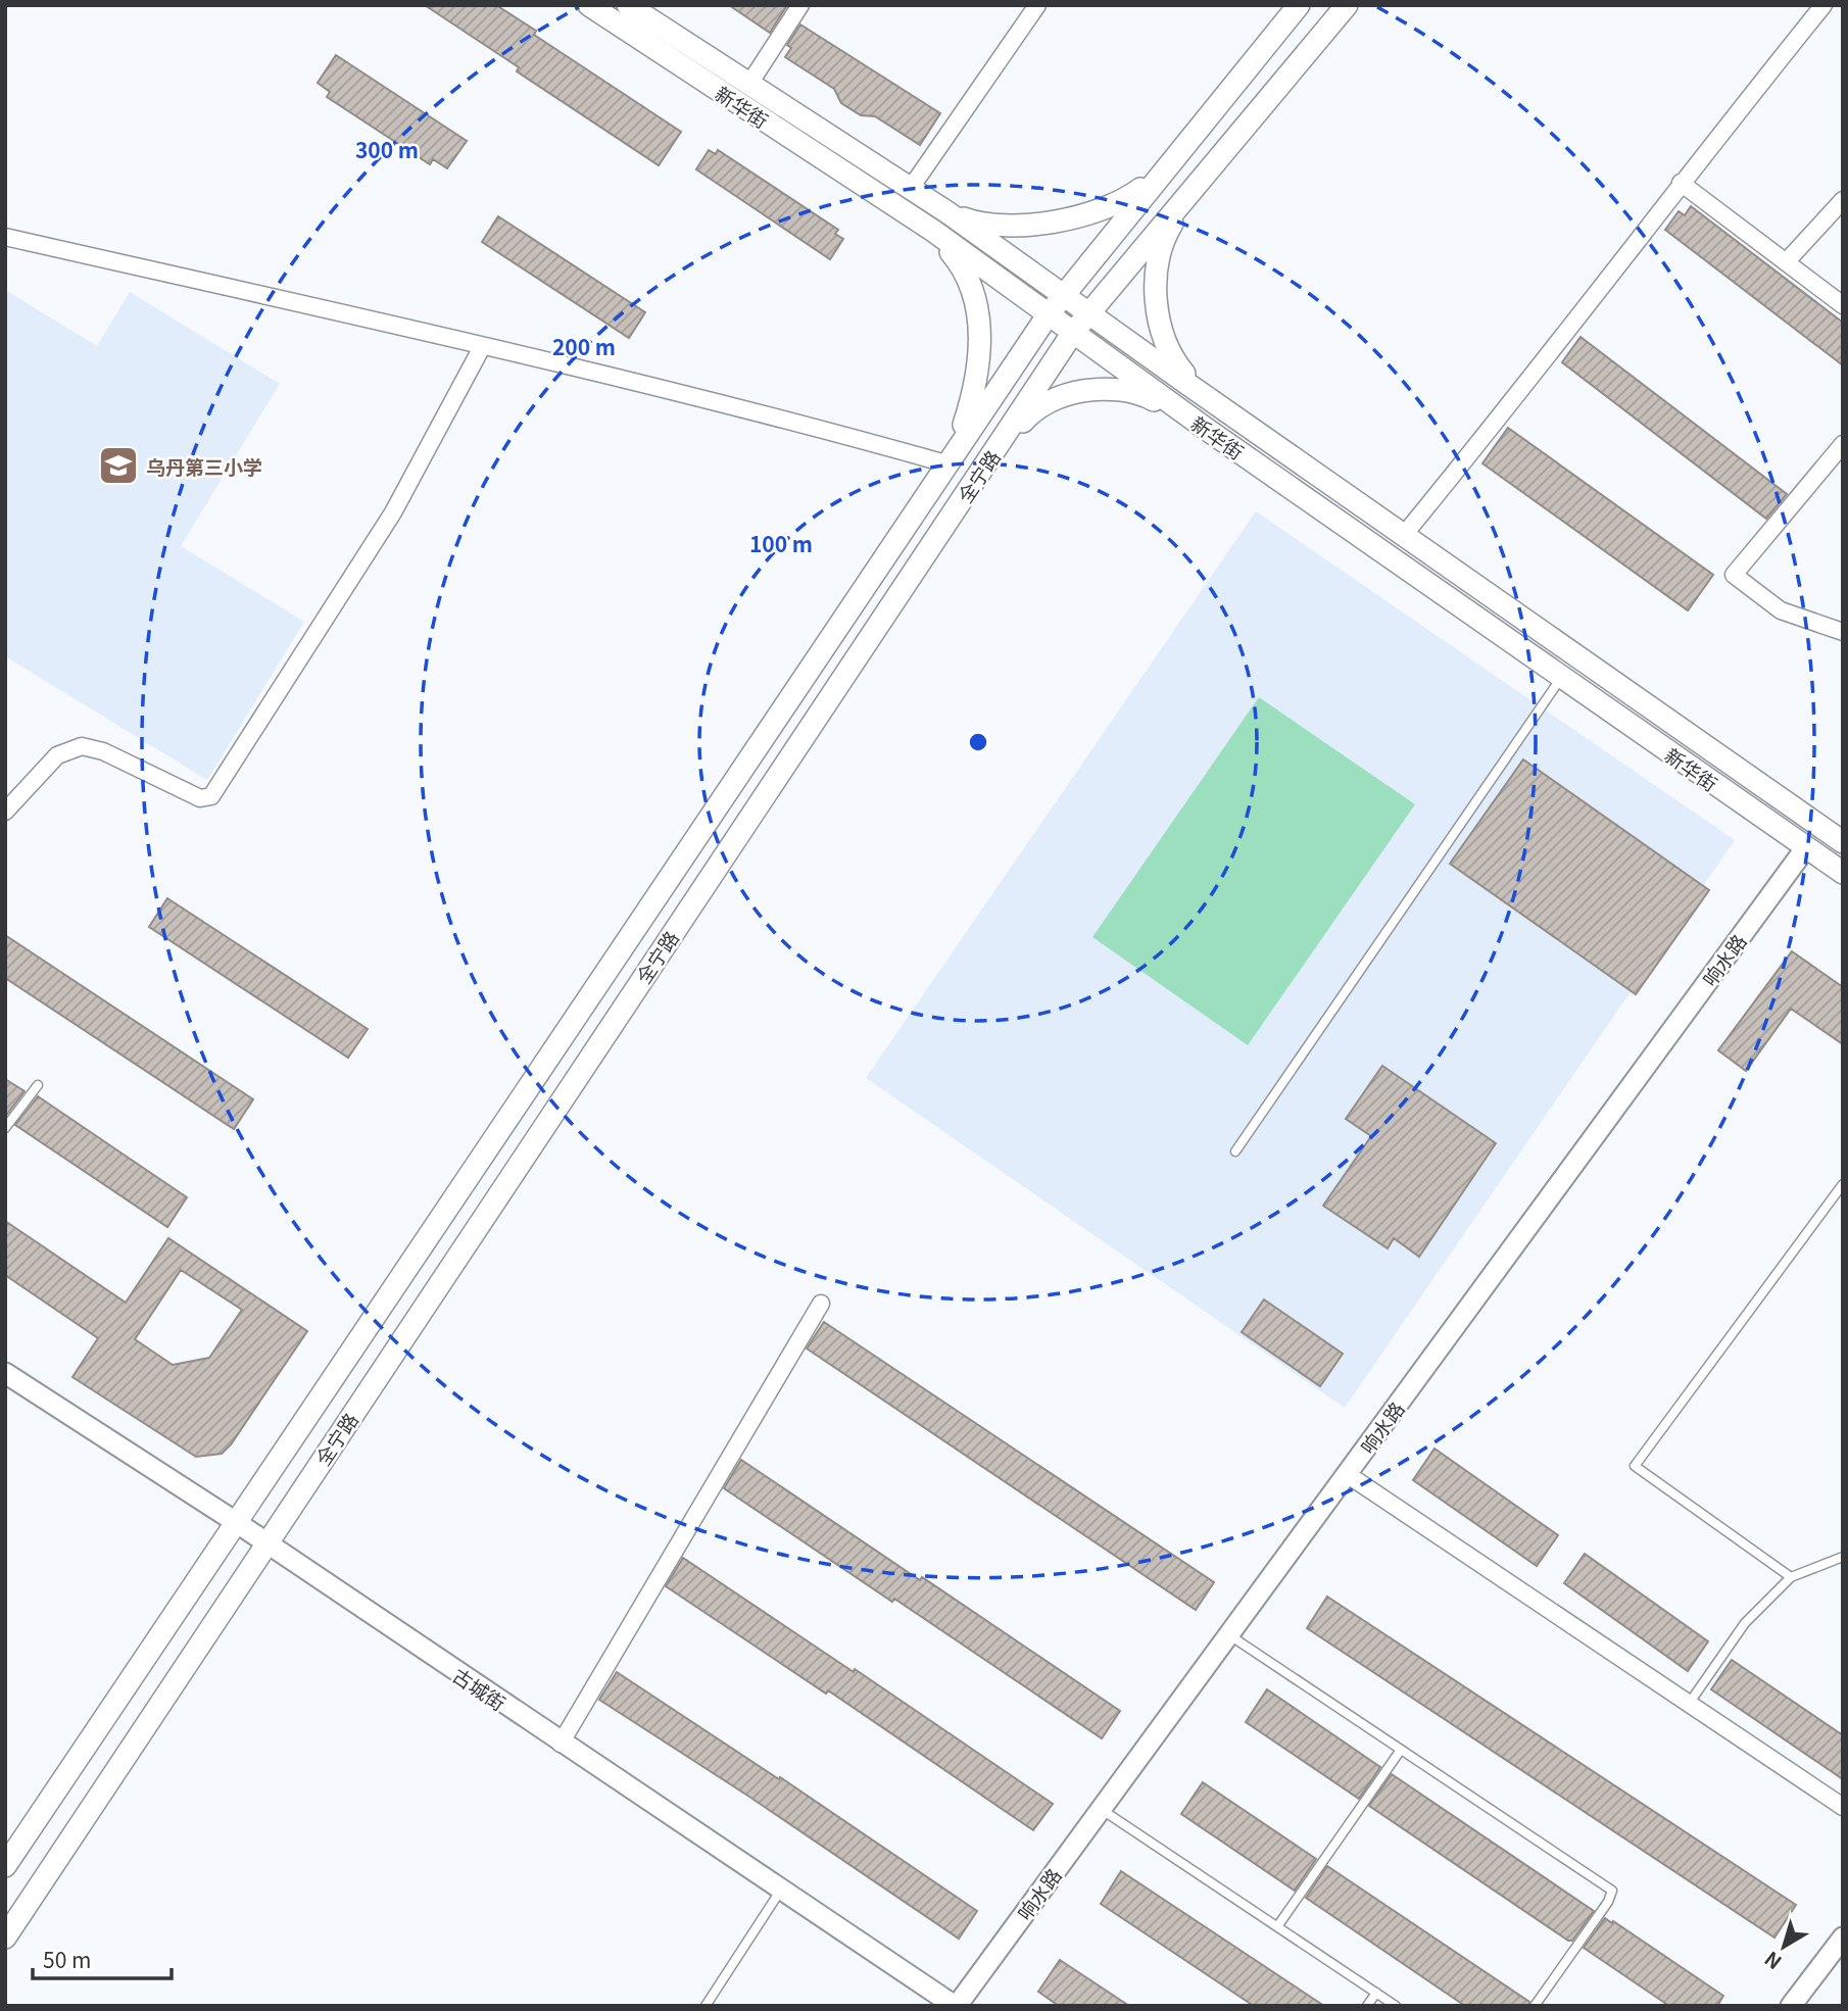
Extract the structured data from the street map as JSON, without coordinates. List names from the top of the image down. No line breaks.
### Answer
{"streets":{"main road":["新华街","全宁路"],"street":["响水路","古城街"]},"crossings":[["新华街","全宁路"],["新华街","响水路"],["全宁路","古城街"],["响水路","古城街"]],"places":{"school or university":["乌丹第三小学"]},"scale_bar":"50 m","north":"bottom left","rings":["300 m","200 m","100 m"]}
